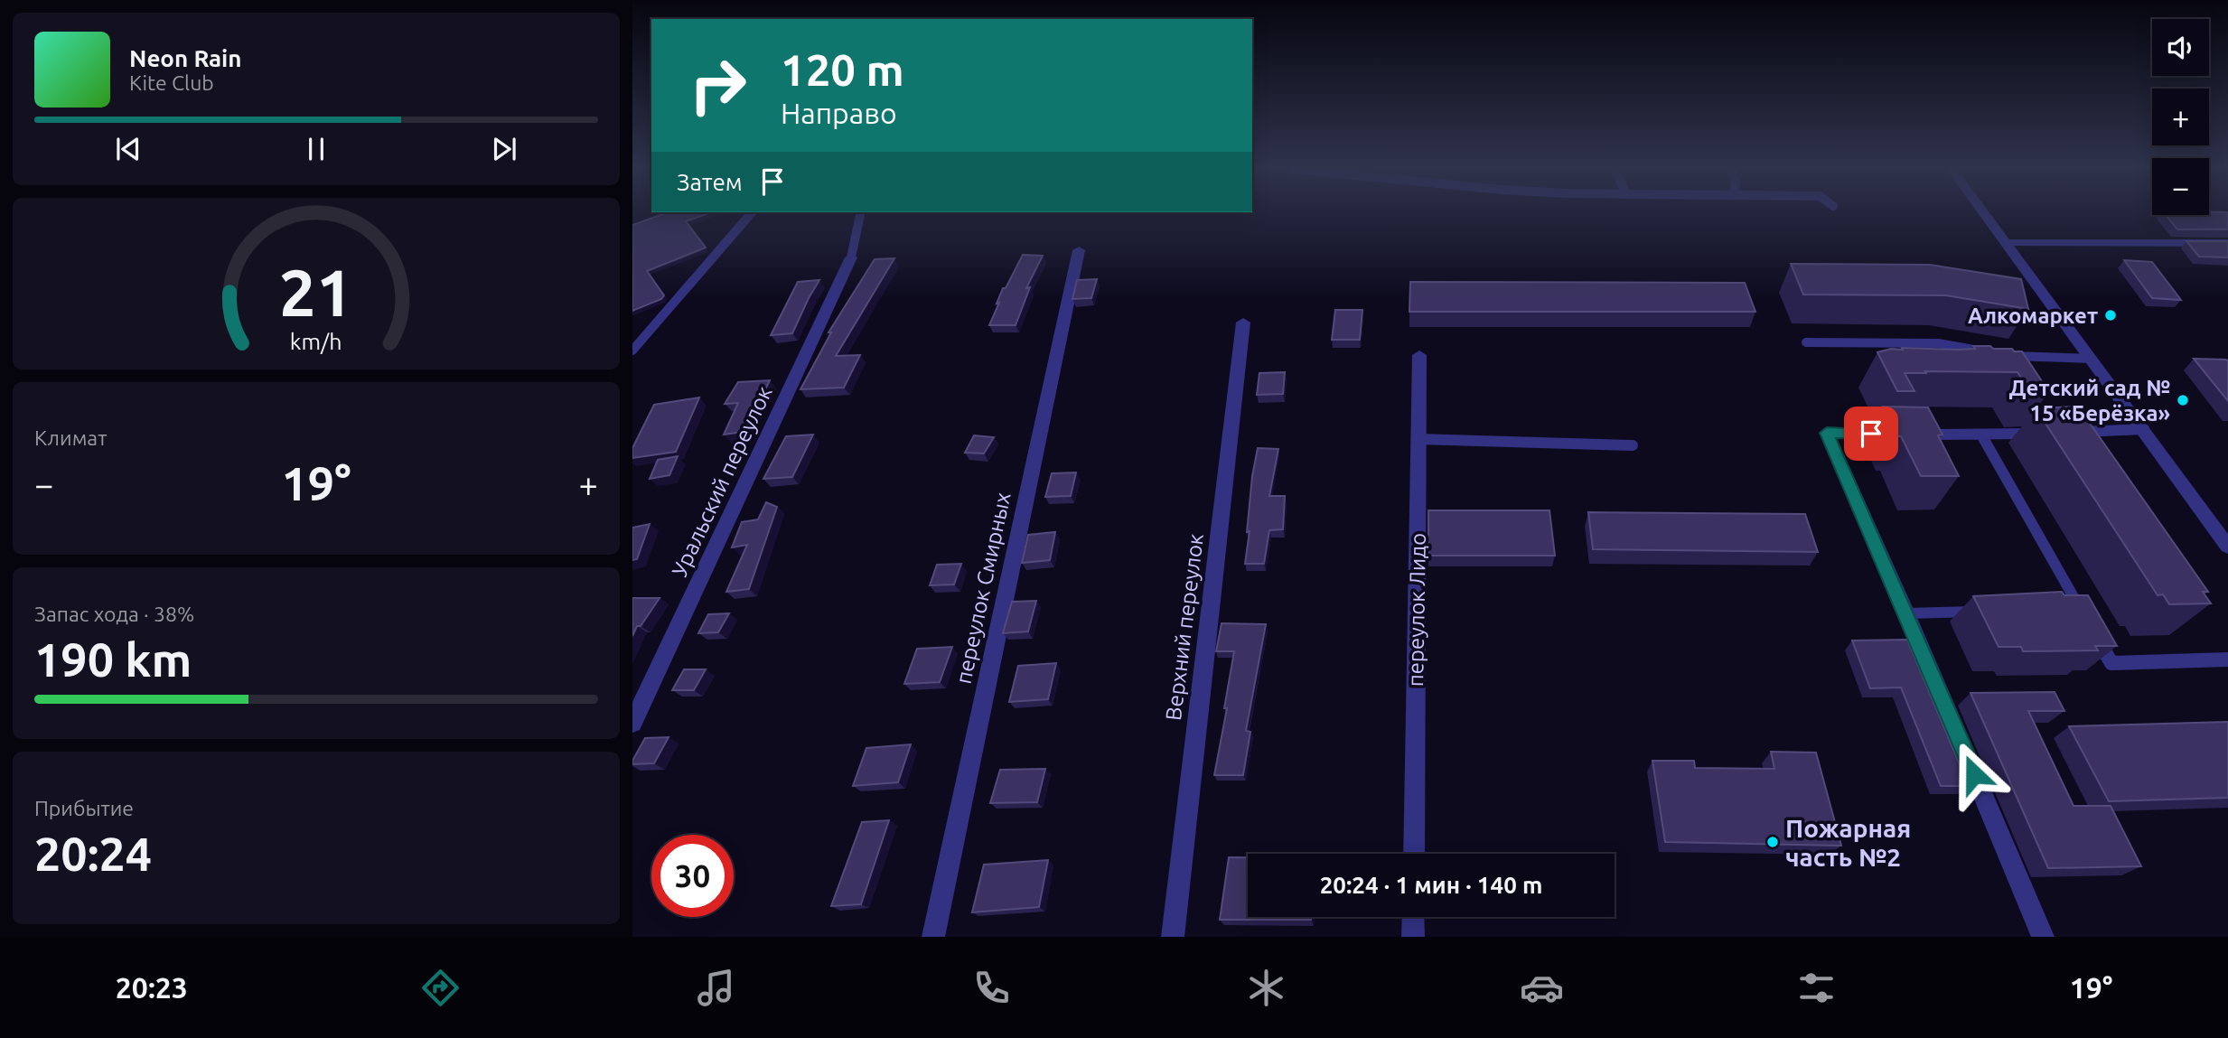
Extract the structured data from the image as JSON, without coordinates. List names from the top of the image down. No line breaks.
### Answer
{"streets":{"street":["Уральский переулок","переулок Смирных","переулок Лидо","Верхний переулок"]},"places":["Алкомаркет","Детский сад № 15 «Берёзка»","Пожарная часть №2"],"page":{"map_buttons":["+","−"],"turn":["120 m","Направо"],"song":["Neon Rain","Kite Club"],"then":"Затем","tile":["Климат",["Запас хода · 38%","190 km"],["Прибытие","20:24"]],"heat":["−","19°","+"],"limit":"30","trip":"20:24 · 1 мин · 140 m","tabs":["20:23","19°"],"gauge":["21","km/h"]}}
